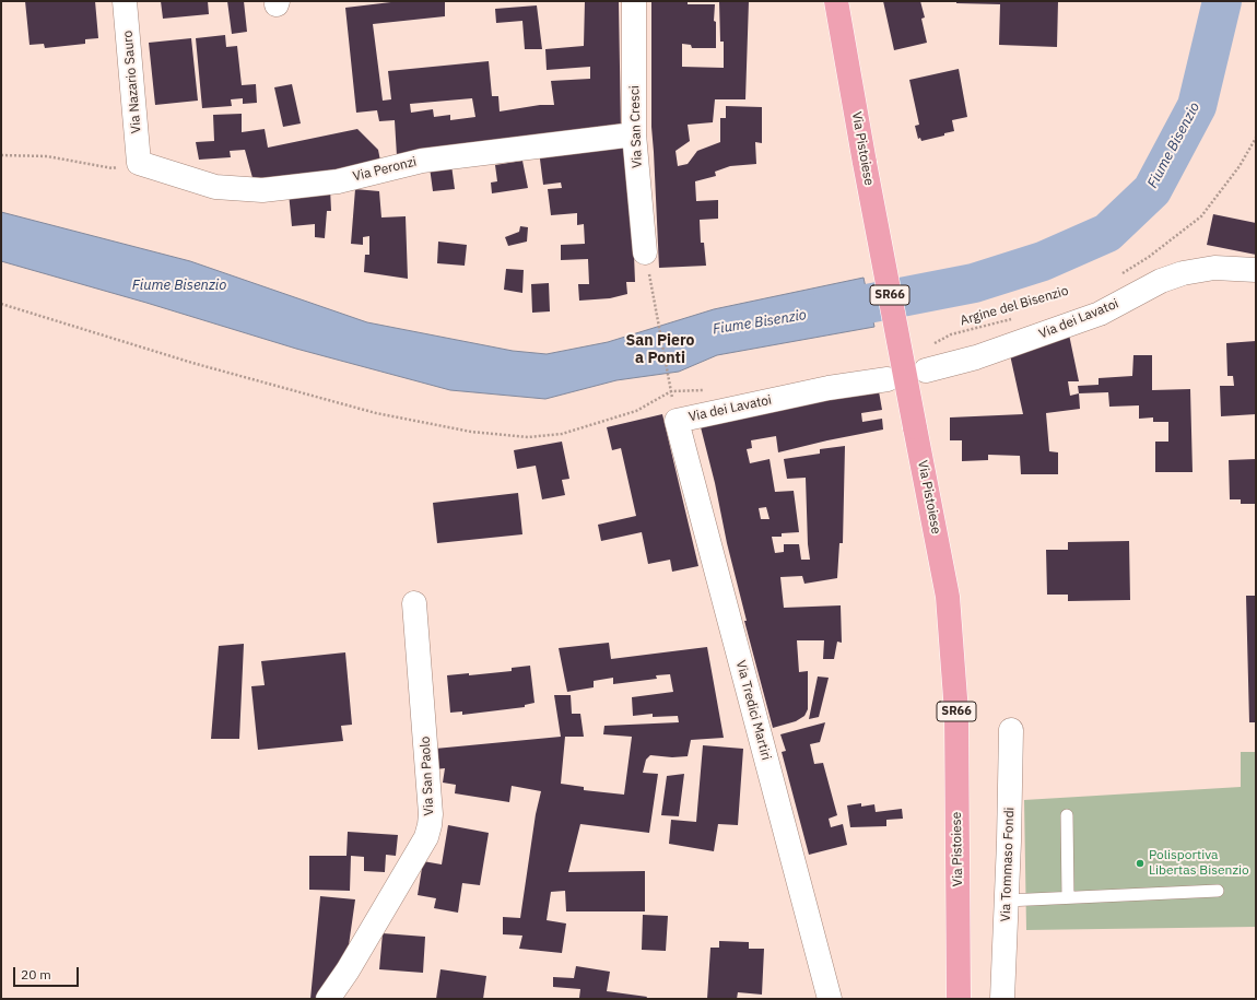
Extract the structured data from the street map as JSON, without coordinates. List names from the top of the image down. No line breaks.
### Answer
{"streets":{"main road":["Via Pistoiese","SR66"],"street":["Via Nazario Sauro","Via San Cresci","Via Peronzi","Via dei Lavatoi","Via Tredici Martiri","Via San Paolo","Via Tommaso Fondi"],"path":["Argine del Bisenzio"]},"crossings":[["Via Nazario Sauro","Via Peronzi"],["Via San Cresci","Via Peronzi"],["Via Pistoiese","Argine del Bisenzio"],["Via Pistoiese","Via dei Lavatoi"],["Argine del Bisenzio","Via dei Lavatoi"],["Via dei Lavatoi","Via Tredici Martiri"]],"districts":["San Piero a Ponti"],"water":["Fiume Bisenzio"],"places":["Polisportiva Libertas Bisenzio"],"scale_bar":"20 m"}
